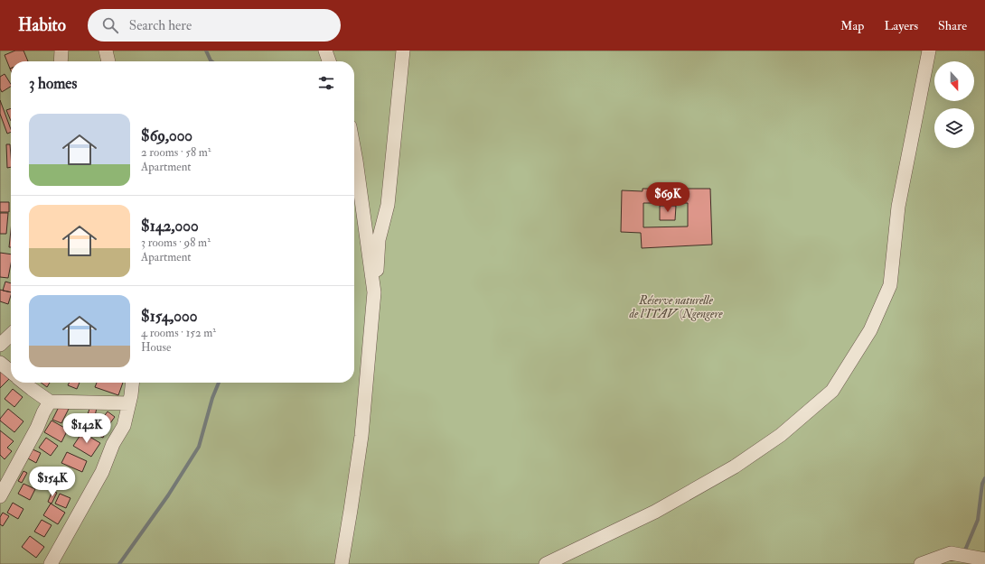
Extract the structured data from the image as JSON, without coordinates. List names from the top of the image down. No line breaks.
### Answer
{"parks":["Réserve naturelle de l'ITAV (Ngengere"],"north":"bottom","page":{"header":"Habito","search":"Search here","nav":["Map","Layers","Share"],"heading":"3 homes","list":[{"name":"$69,000","note":"2 rooms · 58 m² · Apartment"},{"name":"$142,000","note":"3 rooms · 98 m² · Apartment"},{"name":"$154,000","note":"4 rooms · 152 m² · House"}],"price":["$69K","$142K","$154K"]}}
